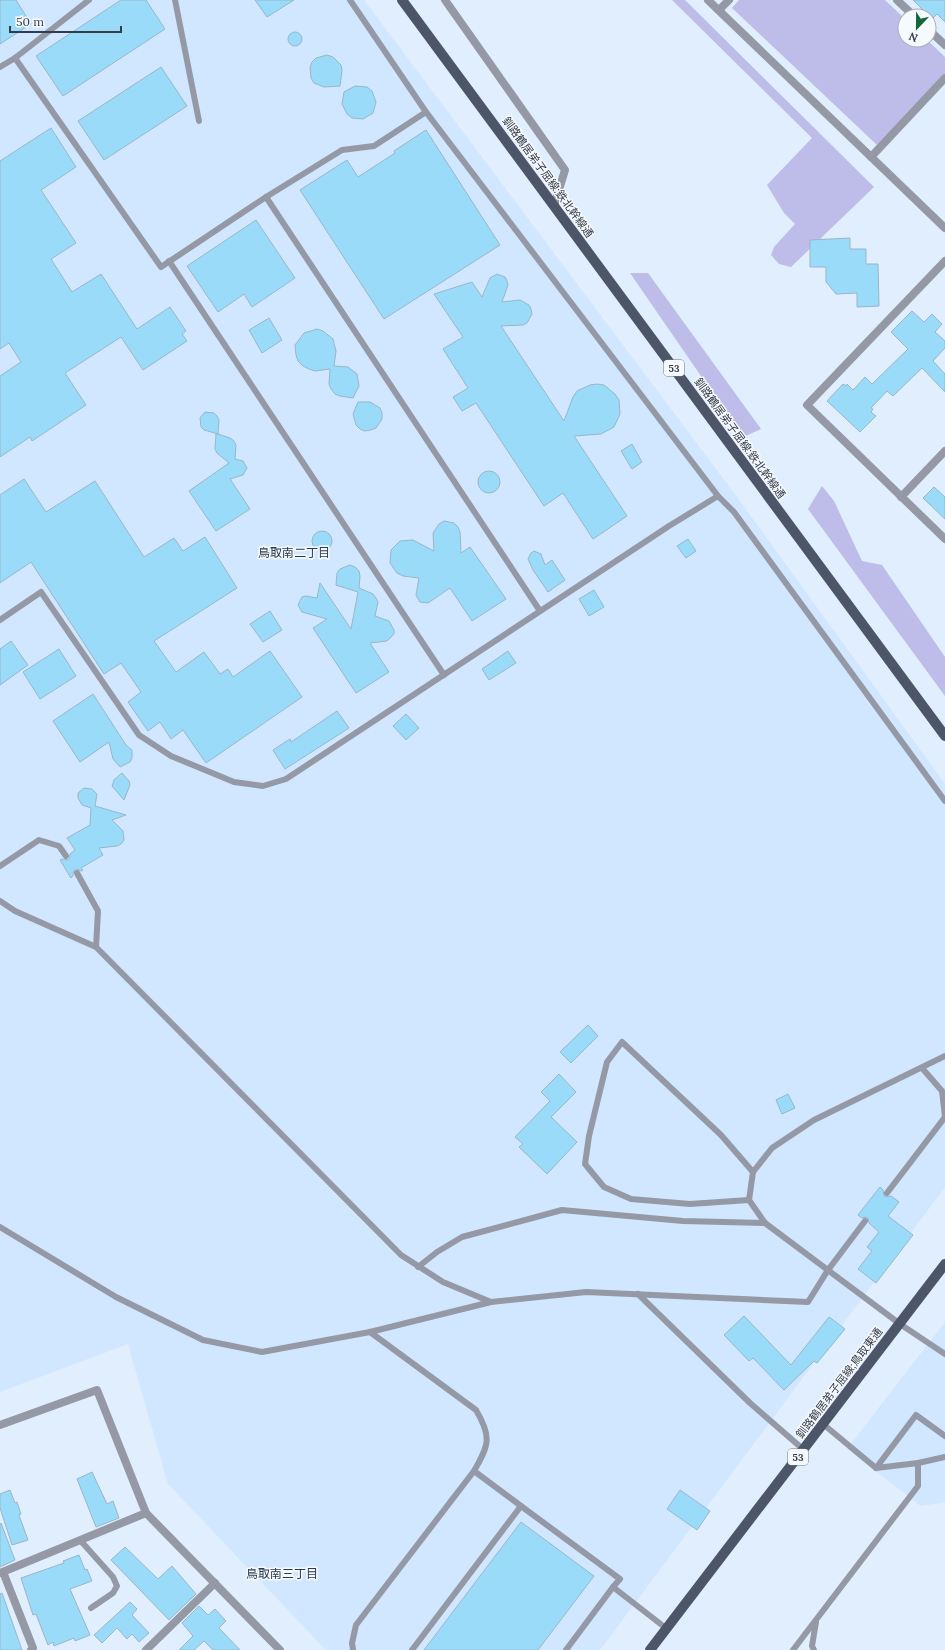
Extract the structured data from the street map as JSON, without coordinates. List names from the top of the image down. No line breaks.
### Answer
{"streets":{"main road":["釧路鶴居弟子屈線:鉄北幹線通","53","釧路鶴居弟子屈線;鳥取東通"]},"districts":["鳥取南二丁目","鳥取南三丁目"],"scale_bar":"50 m","north":"bottom"}
